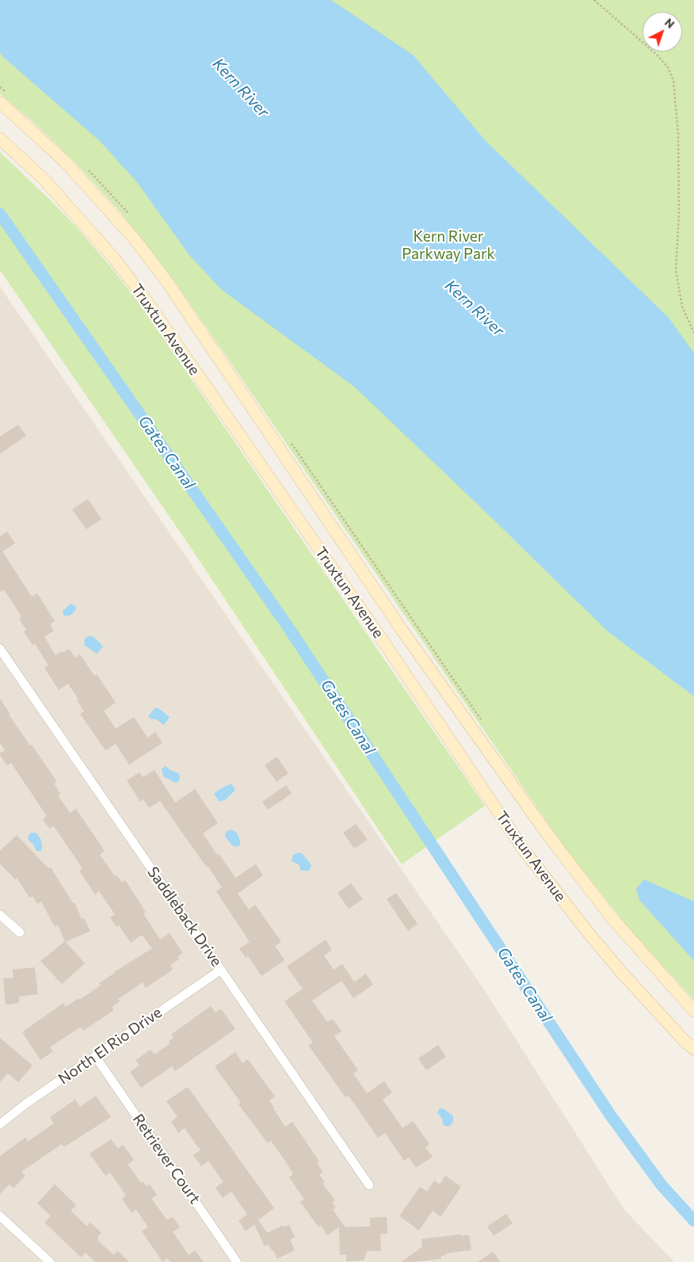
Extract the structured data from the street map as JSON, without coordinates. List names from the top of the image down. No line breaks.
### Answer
{"streets":{"main road":["Truxtun Avenue"],"street":["Saddleback Drive","North El Rio Drive","Retriever Court"]},"crossings":[["Saddleback Drive","North El Rio Drive"],["North El Rio Drive","Retriever Court"]],"water":["Kern River","Gates Canal"],"parks":["Kern River Parkway Park"],"north":"top right"}
